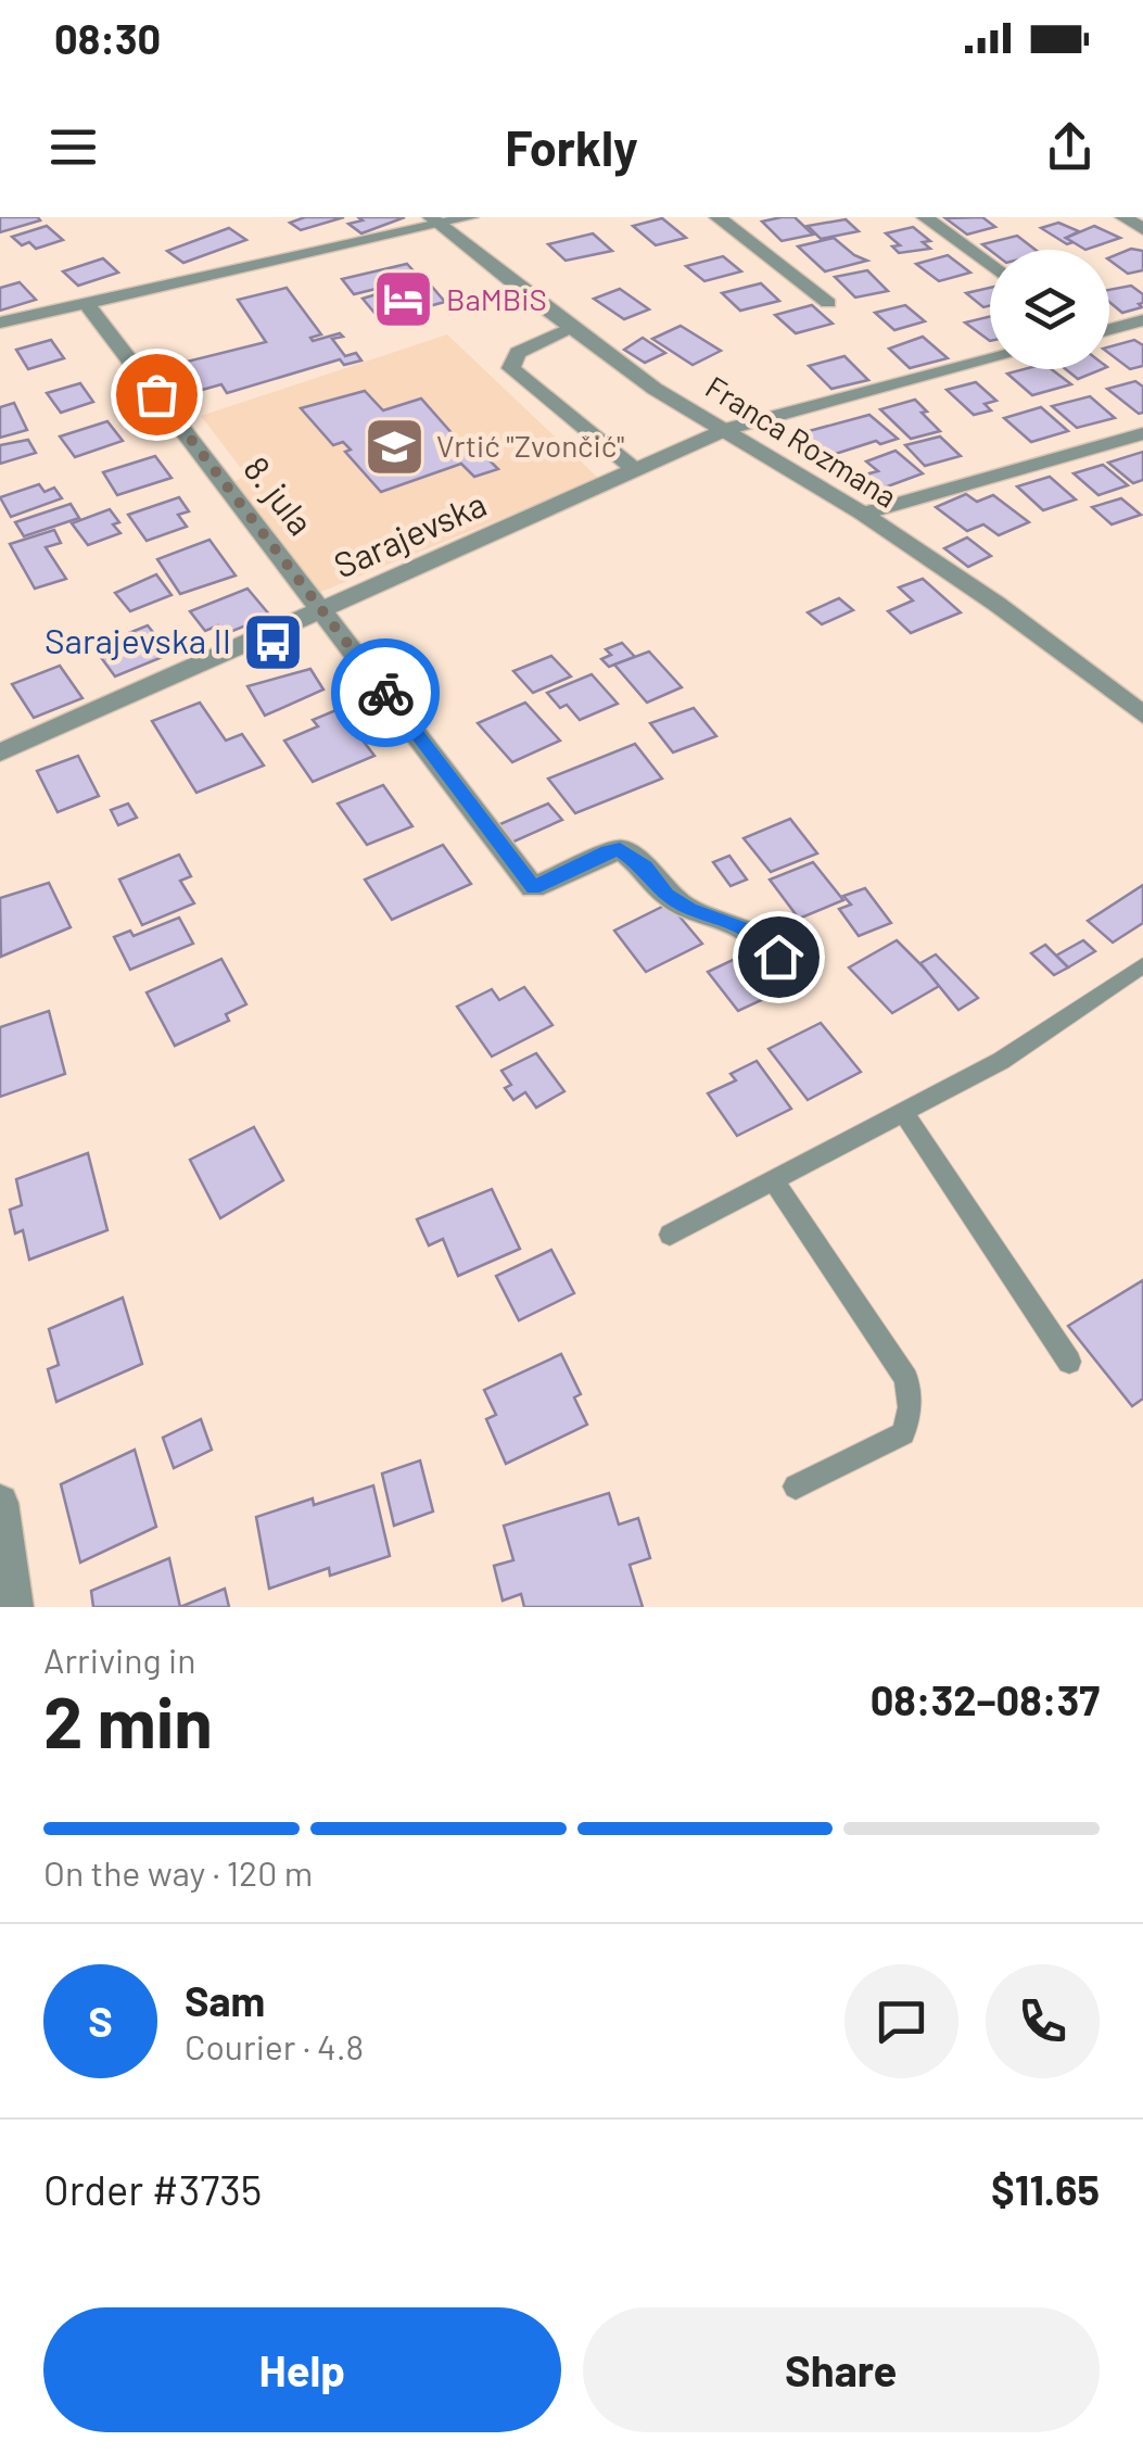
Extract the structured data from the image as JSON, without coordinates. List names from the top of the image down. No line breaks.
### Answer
{"streets":{"street":["Franca Rozmana","8. jula","Sarajevska"]},"crossings":[["Franca Rozmana","Sarajevska"],["8. jula","Sarajevska"]],"places":{"hotel":["BaMBiS"],"school or university":["Vrtić \"Zvončić\""],"bus stop":["Sarajevska II"]},"page":{"status":"08:30","header":"Forkly","heading":["2 min","Arriving in","08:32–08:37"],"panel":["Sam","Courier · 4.8","Order #3735","$11.65"],"bar":"On the way · 120 m","round":"S","buttons":["Help","Share"]}}
